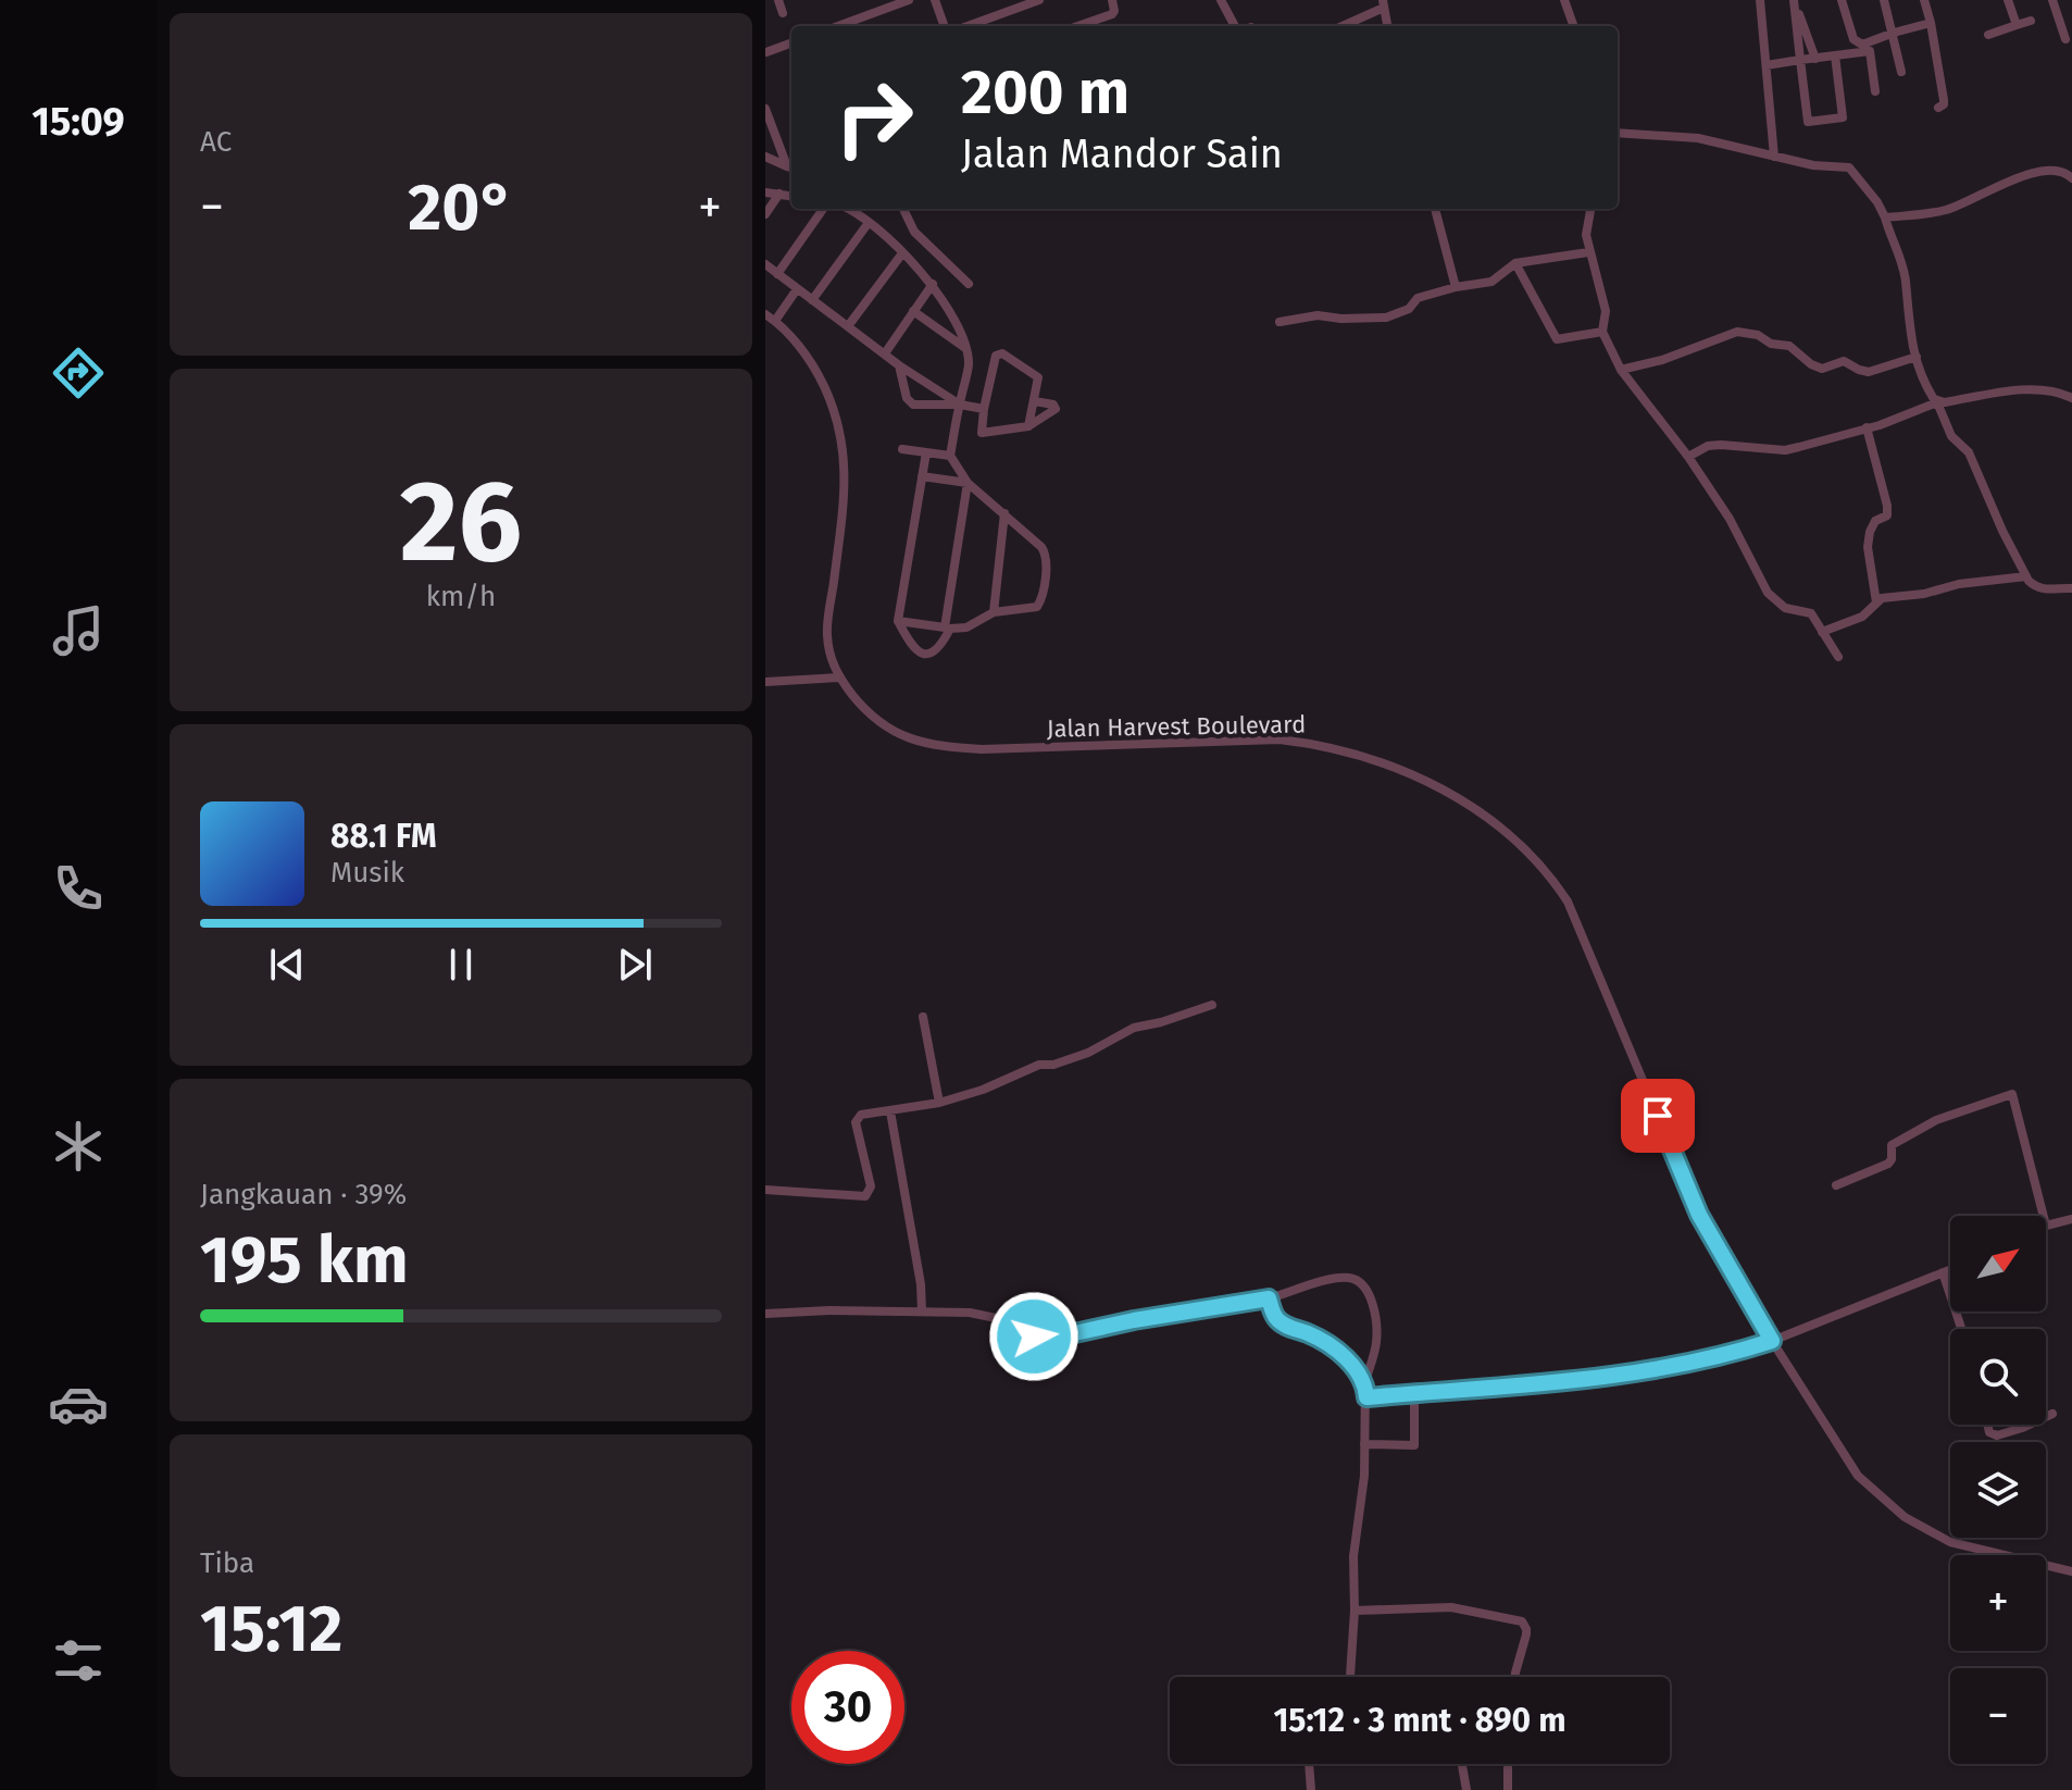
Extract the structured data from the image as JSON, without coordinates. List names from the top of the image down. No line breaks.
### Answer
{"streets":{"street":["Jalan Harvest Boulevard"]},"north":"top right","page":{"tabs":"15:09","tile":["AC",["26","km/h"],["Jangkauan · 39%","195 km"],["Tiba","15:12"]],"turn":["200 m","Jalan Mandor Sain"],"heat":["−","20°","+"],"song":["88.1 FM","Musik"],"map_buttons":["+","−"],"limit":"30","trip":"15:12 · 3 mnt · 890 m"}}
